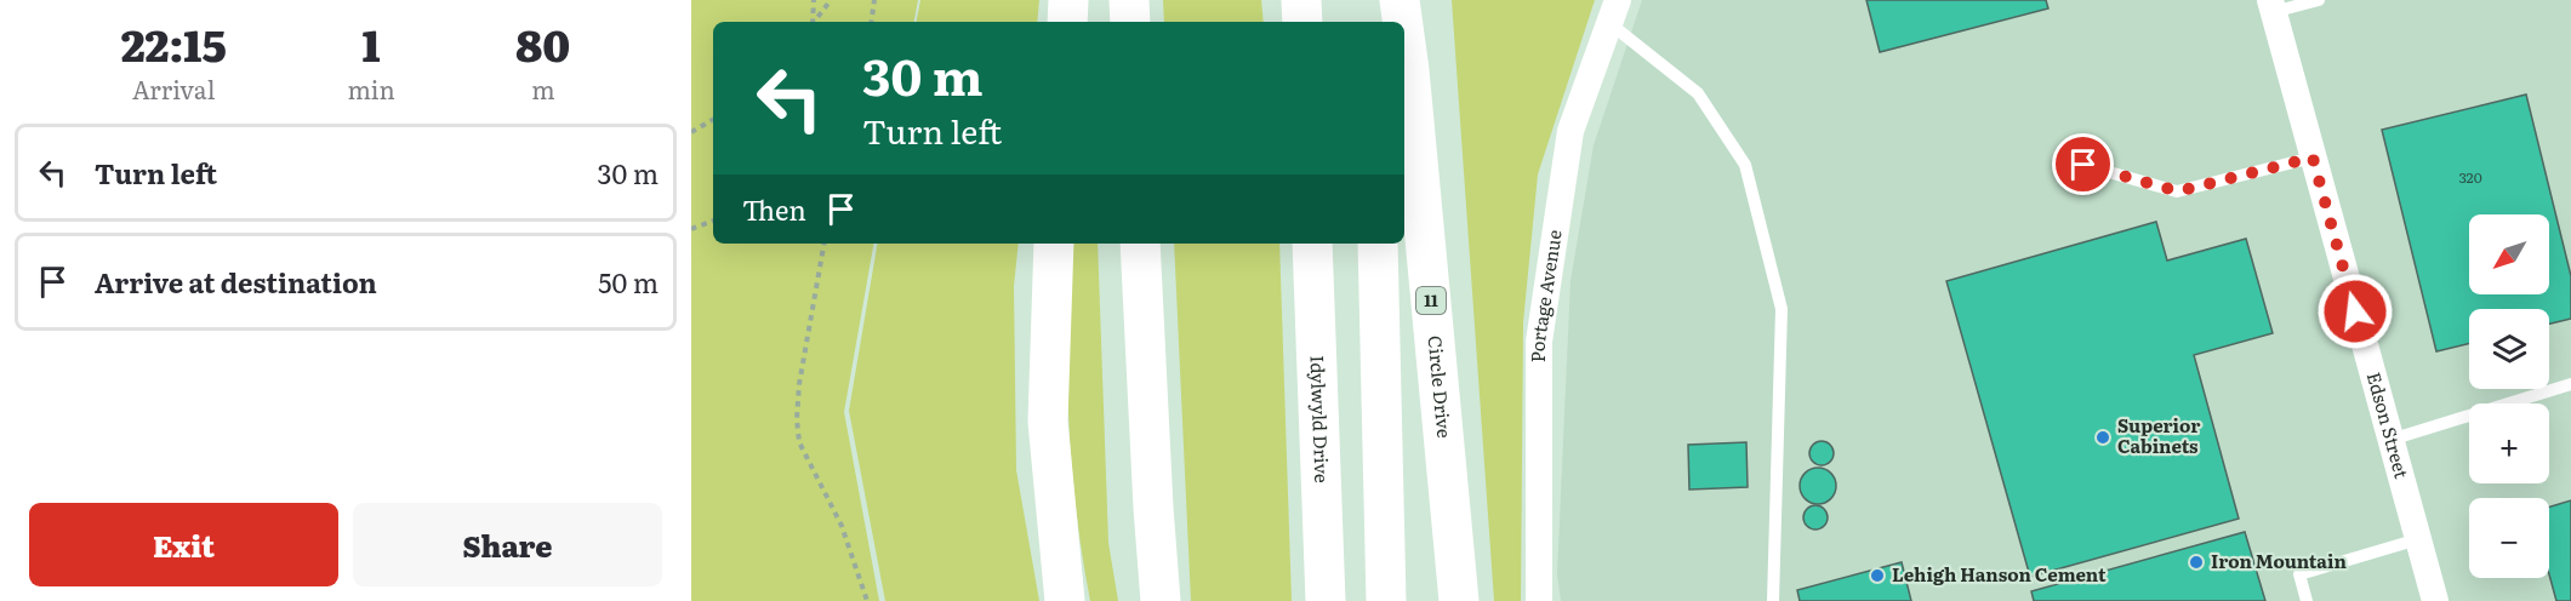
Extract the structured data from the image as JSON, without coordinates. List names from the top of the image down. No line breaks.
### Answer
{"streets":{"highway":["11","Circle Drive","Idylwyld Drive"],"street":["Portage Avenue","Edson Street"]},"places":["Superior Cabinets","Iron Mountain","Lehigh Hanson Cement"],"house_numbers":["320"],"north":"bottom left","page":{"eta":["22:15","Arrival","1","min","80","m"],"turn":["30 m","Turn left"],"list":[{"name":"Turn left","value":"30 m"},{"name":"Arrive at destination","value":"50 m"}],"then":"Then","map_buttons":["+","−"],"buttons":["Exit","Share"]}}
